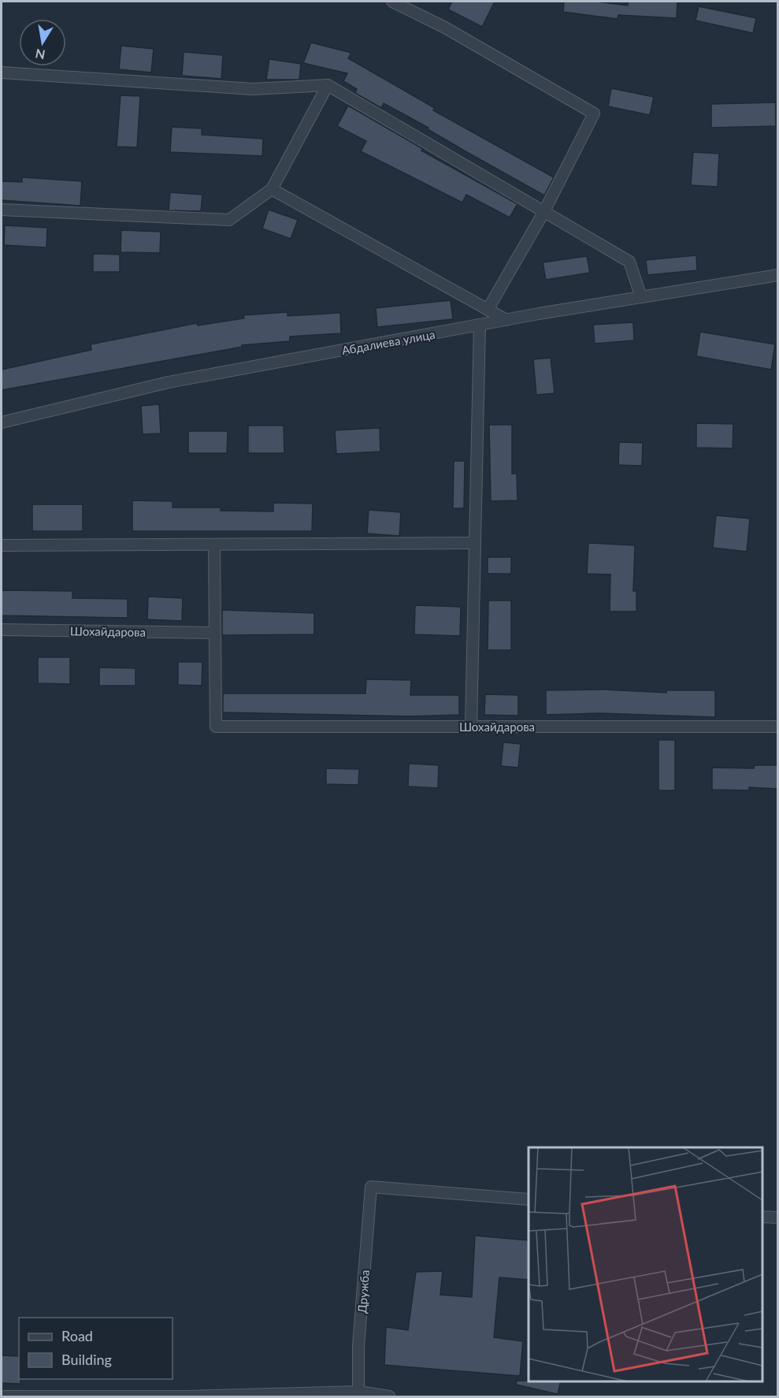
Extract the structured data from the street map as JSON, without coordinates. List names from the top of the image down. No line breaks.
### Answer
{"streets":{"street":["Абдалиева улица","Шохайдарова","Дружба"]},"legend":["Road","Building"],"north":"bottom"}
